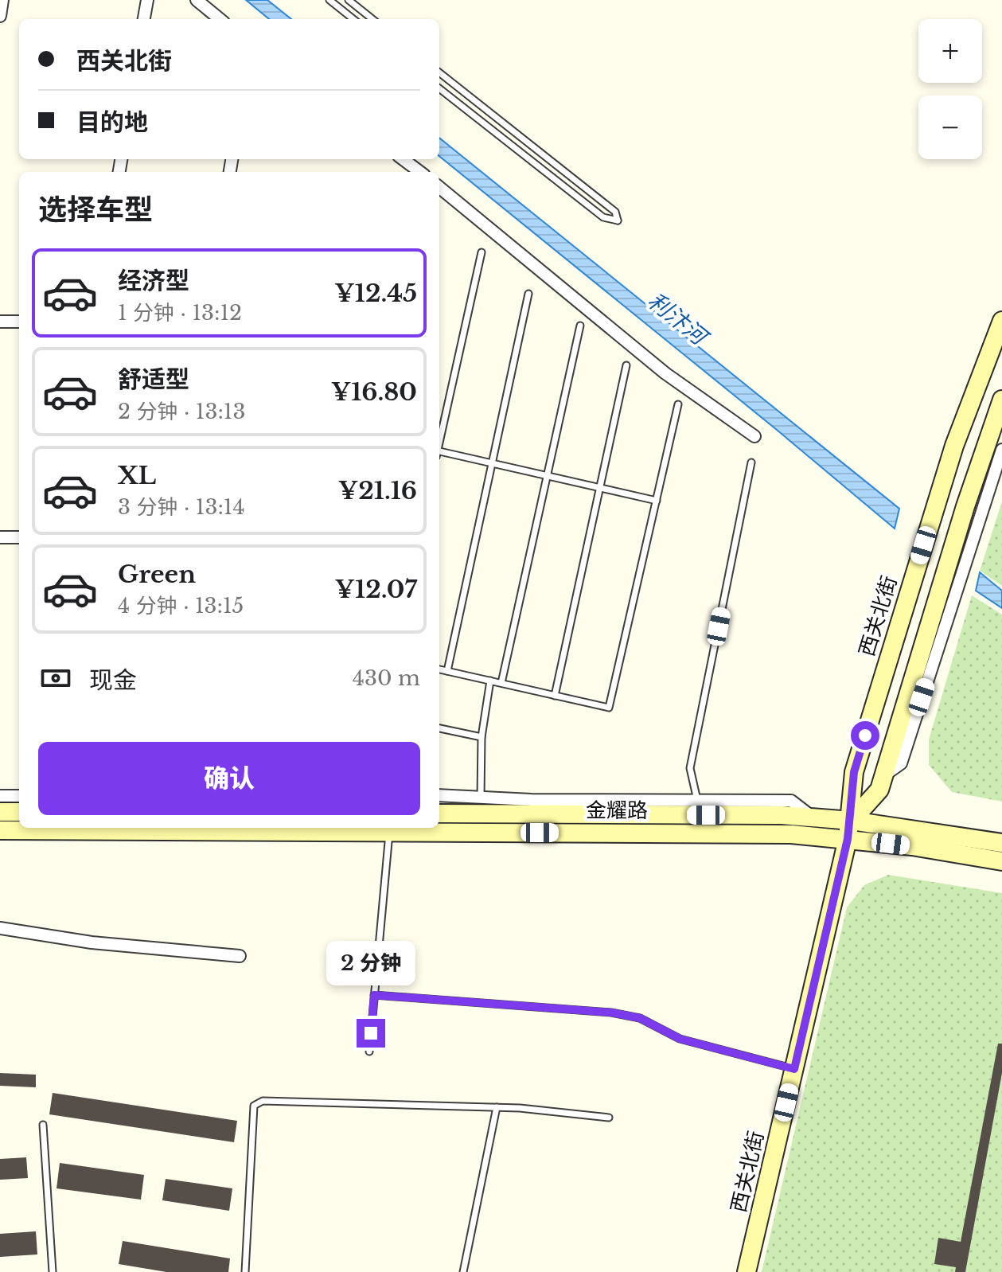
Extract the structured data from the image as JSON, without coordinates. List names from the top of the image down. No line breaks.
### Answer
{"streets":{"main road":["西关北街","金耀路"]},"crossings":[["西关北街","金耀路"]],"water":["利汴河"],"page":{"map_buttons":["+","−"],"banner":["西关北街","目的地"],"heading":"选择车型","list":[{"name":"经济型","note":"1 分钟 · 13:12","value":"¥12.45"},{"name":"舒适型","note":"2 分钟 · 13:13","value":"¥16.80"},{"name":"XL","note":"3 分钟 · 13:14","value":"¥21.16"},{"name":"Green","note":"4 分钟 · 13:15","value":"¥12.07"}],"pay":["现金","430 m"],"buttons":"确认","bubble":"2 分钟"}}
